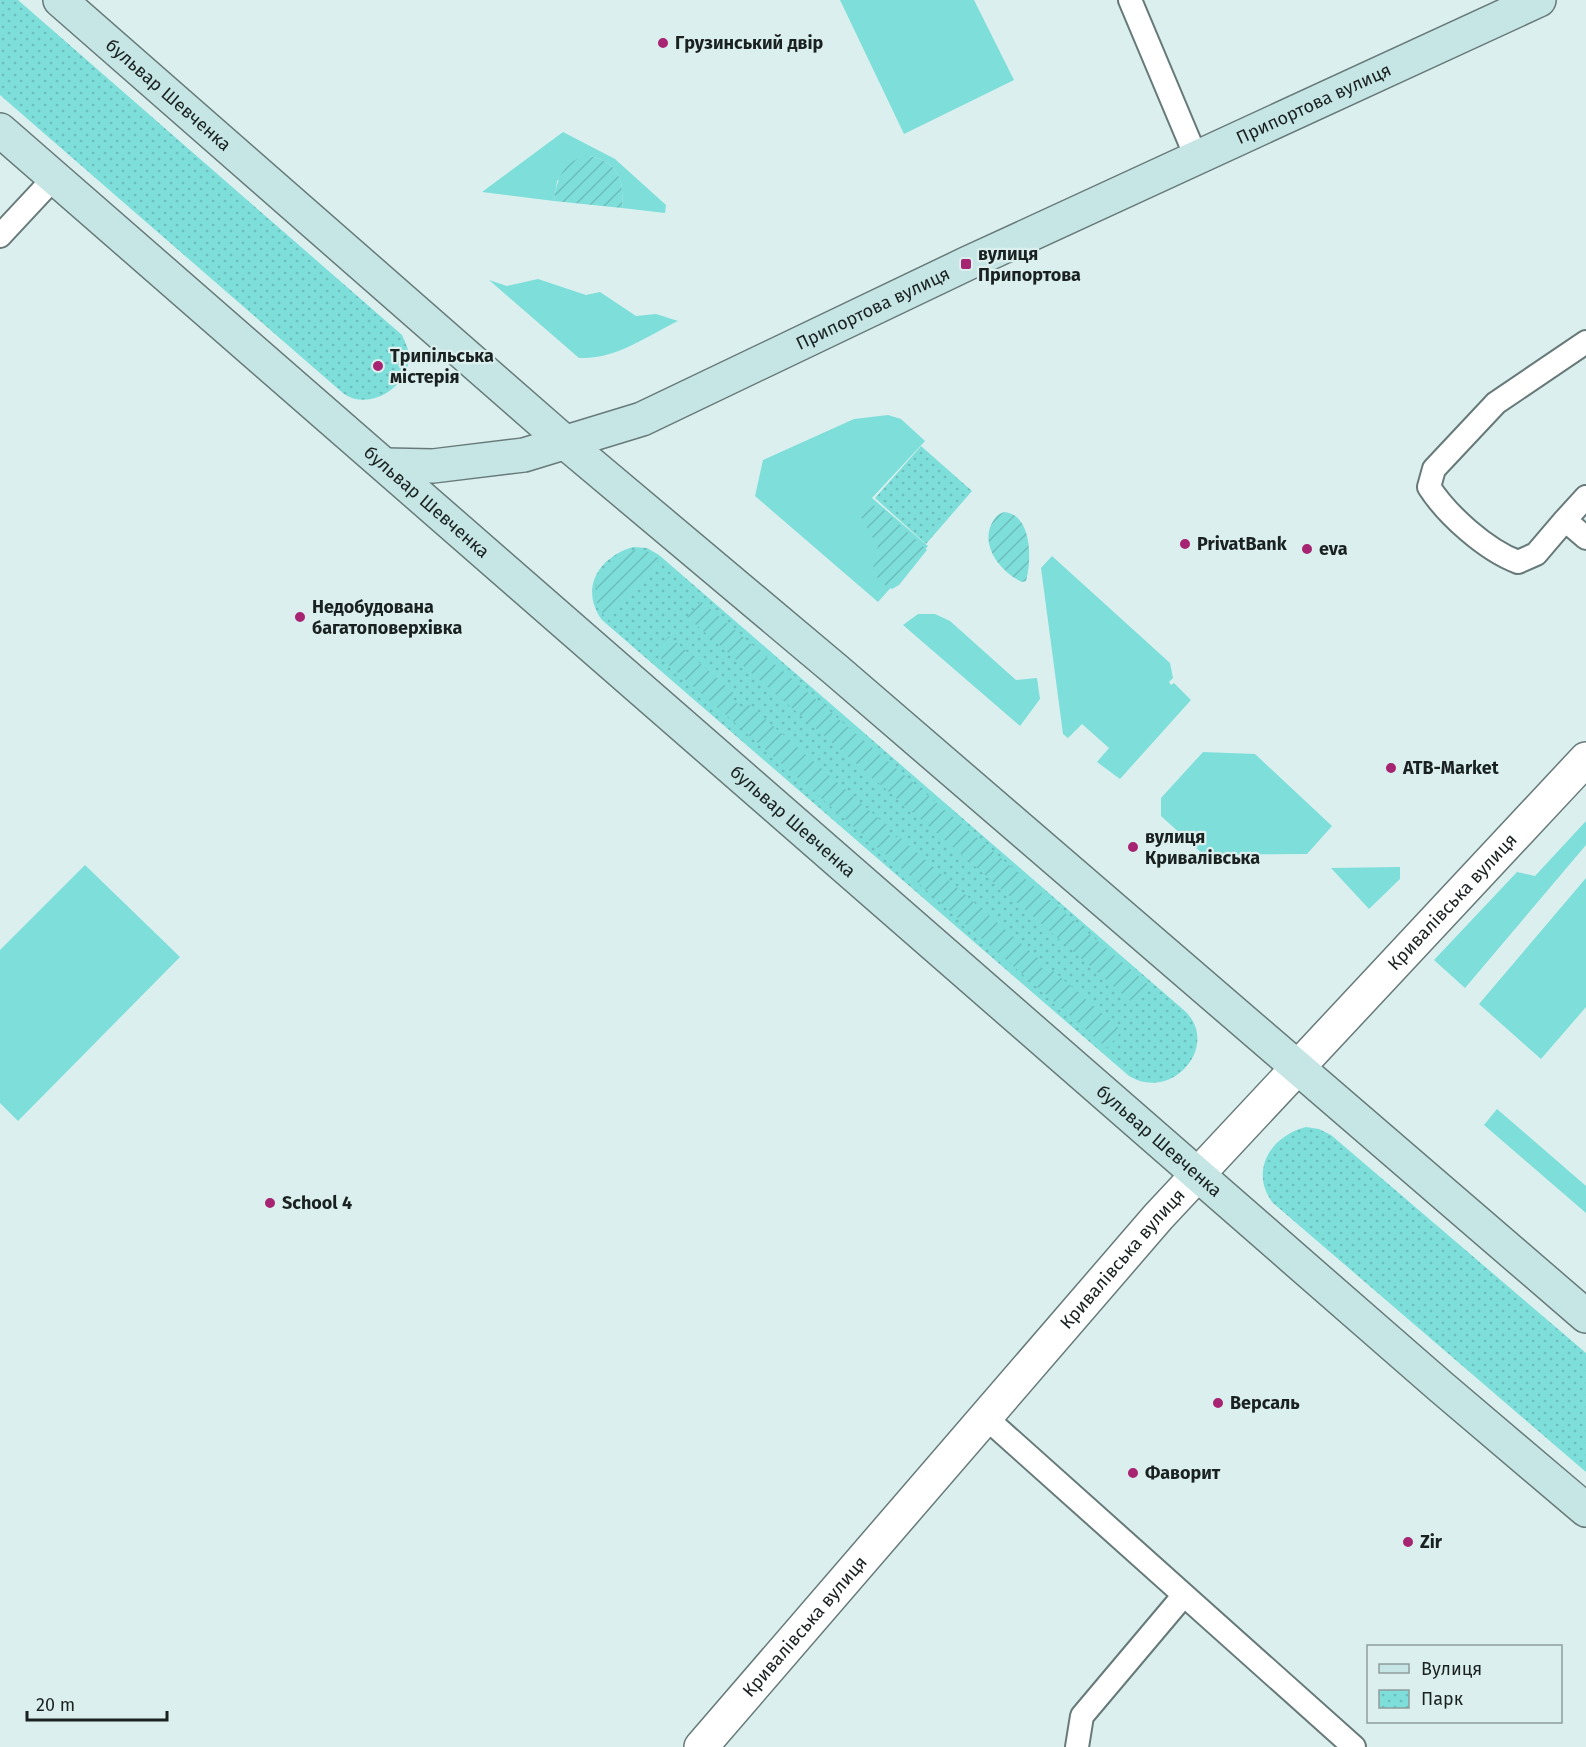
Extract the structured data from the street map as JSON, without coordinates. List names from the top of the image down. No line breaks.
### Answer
{"streets":{"main road":["бульвар Шевченка","Припортова вулиця"],"street":["Кривалівська вулиця"]},"crossings":[["бульвар Шевченка","Припортова вулиця"],["бульвар Шевченка","Кривалівська вулиця"]],"places":{"other":["Грузинський двір","Трипільська містерія","PrivatBank","eva","Недобудована багатоповерхівка","ATB-Market","вулиця Кривалівська","School 4","Версаль","Фаворит","Zir"],"transit":["вулиця Припортова"]},"legend":["Вулиця","Парк"],"scale_bar":"20 m"}
